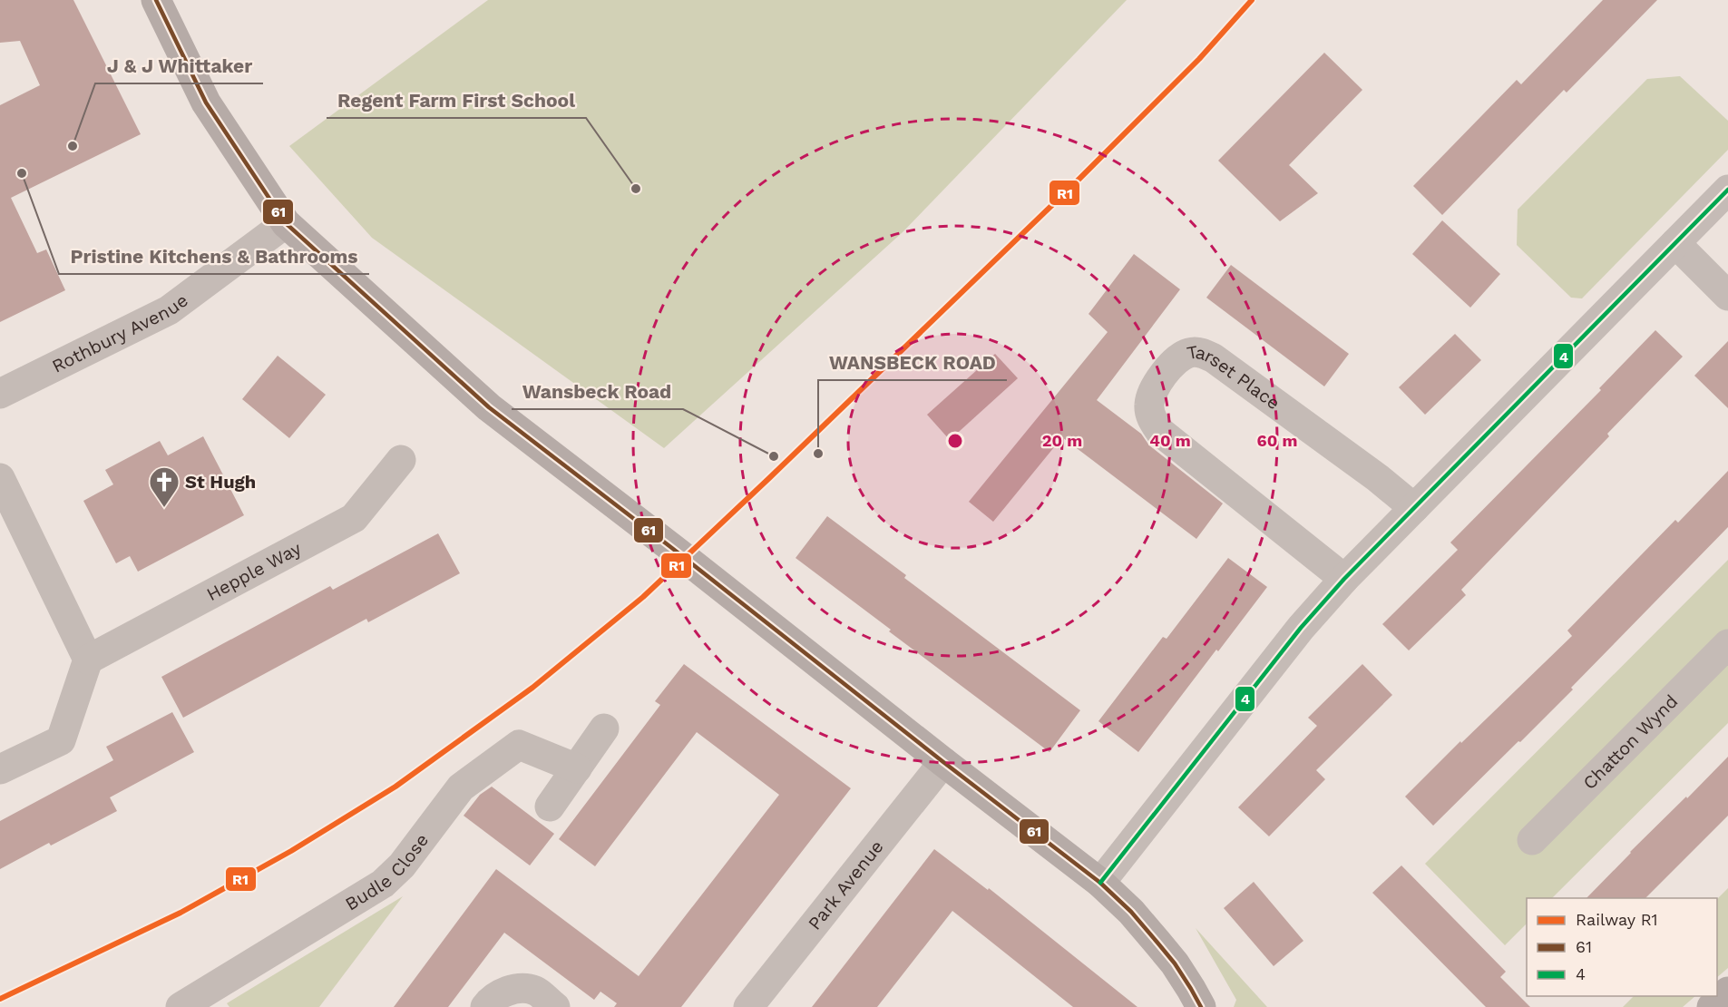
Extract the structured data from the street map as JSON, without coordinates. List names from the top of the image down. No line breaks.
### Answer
{"streets":{"street":["Rothbury Avenue","Tarset Place","Hepple Way","Chatton Wynd","Budle Close","Park Avenue"]},"places":{"other":["J & J Whittaker","Pristine Kitchens & Bathrooms","Regent Farm First School","WANSBECK ROAD","Wansbeck Road"],"church":["St Hugh"]},"lines":["rail line R1","transit line 61","transit line 4"],"legend":["Railway R1","61","4"],"rings":["20 m","40 m","60 m"]}
